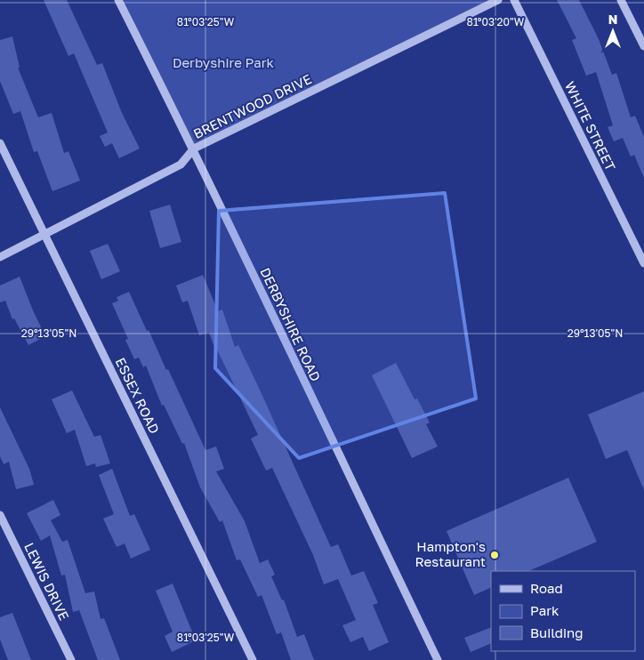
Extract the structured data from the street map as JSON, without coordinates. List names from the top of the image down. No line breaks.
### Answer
{"streets":{"street":["BRENTWOOD DRIVE","WHITE STREET","DERBYSHIRE ROAD","ESSEX ROAD","LEWIS DRIVE"]},"crossings":[["BRENTWOOD DRIVE","DERBYSHIRE ROAD"],["BRENTWOOD DRIVE","ESSEX ROAD"]],"parks":["Derbyshire Park"],"places":["Hampton's Restaurant"],"legend":["Road","Park","Building"],"north":"top","coordinates":["81°03'25\"W","81°03'20\"W","29°13'05\"N"]}
